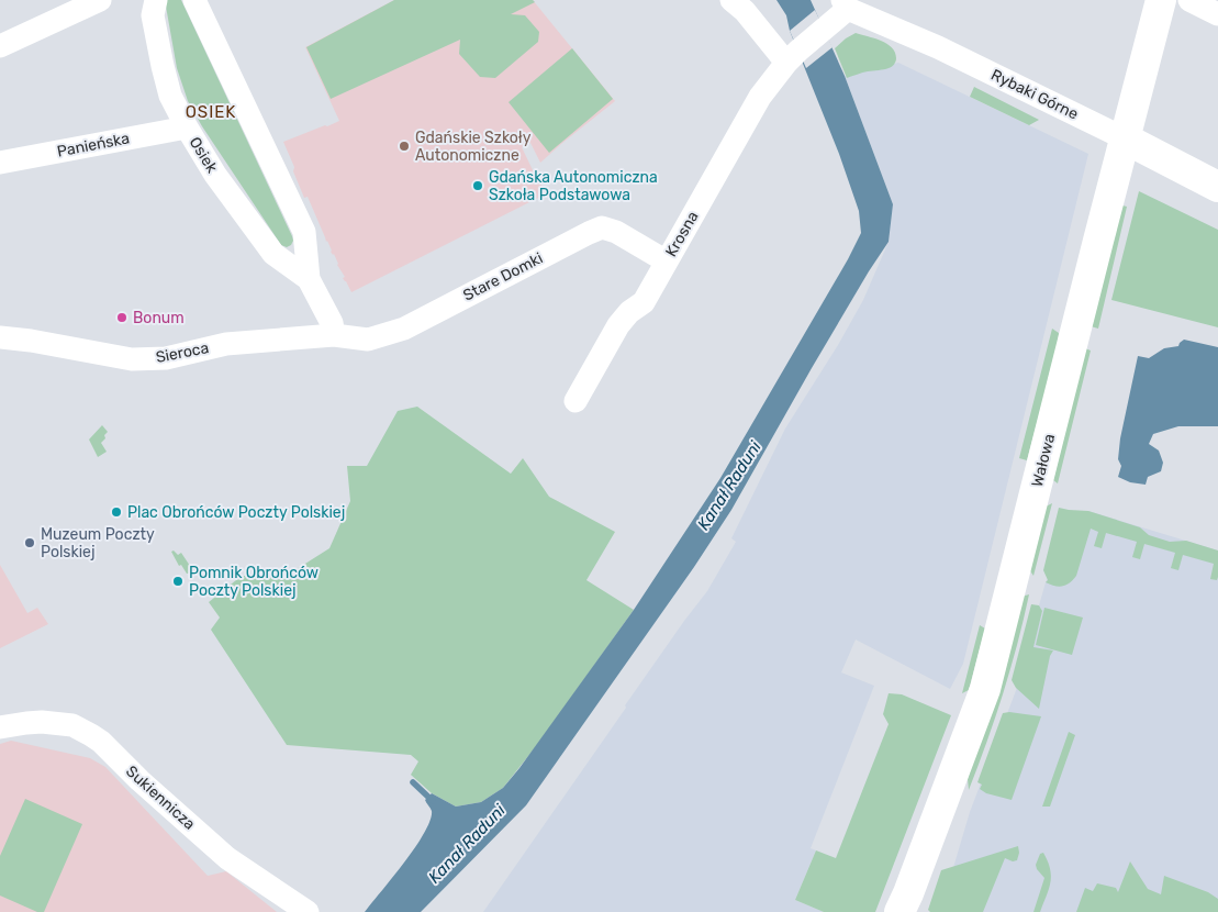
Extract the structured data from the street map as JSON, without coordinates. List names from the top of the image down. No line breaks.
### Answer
{"streets":{"street":["Rybaki Górne","Panieńska","Osiek","Krosna","Stare Domki","Sieroca","Wałowa","Sukiennicza"]},"crossings":[["Rybaki Górne","Krosna"],["Rybaki Górne","Wałowa"],["Panieńska","Osiek"],["Osiek","Stare Domki"],["Osiek","Sieroca"],["Krosna","Stare Domki"],["Stare Domki","Sieroca"]],"districts":["OSIEK"],"water":["Kanał Raduni"],"places":["Gdańskie Szkoły Autonomiczne","Gdańska Autonomiczna Szkoła Podstawowa","Bonum","Plac Obrońców Poczty Polskiej","Muzeum Poczty Polskiej","Pomnik Obrońców Poczty Polskiej"]}
